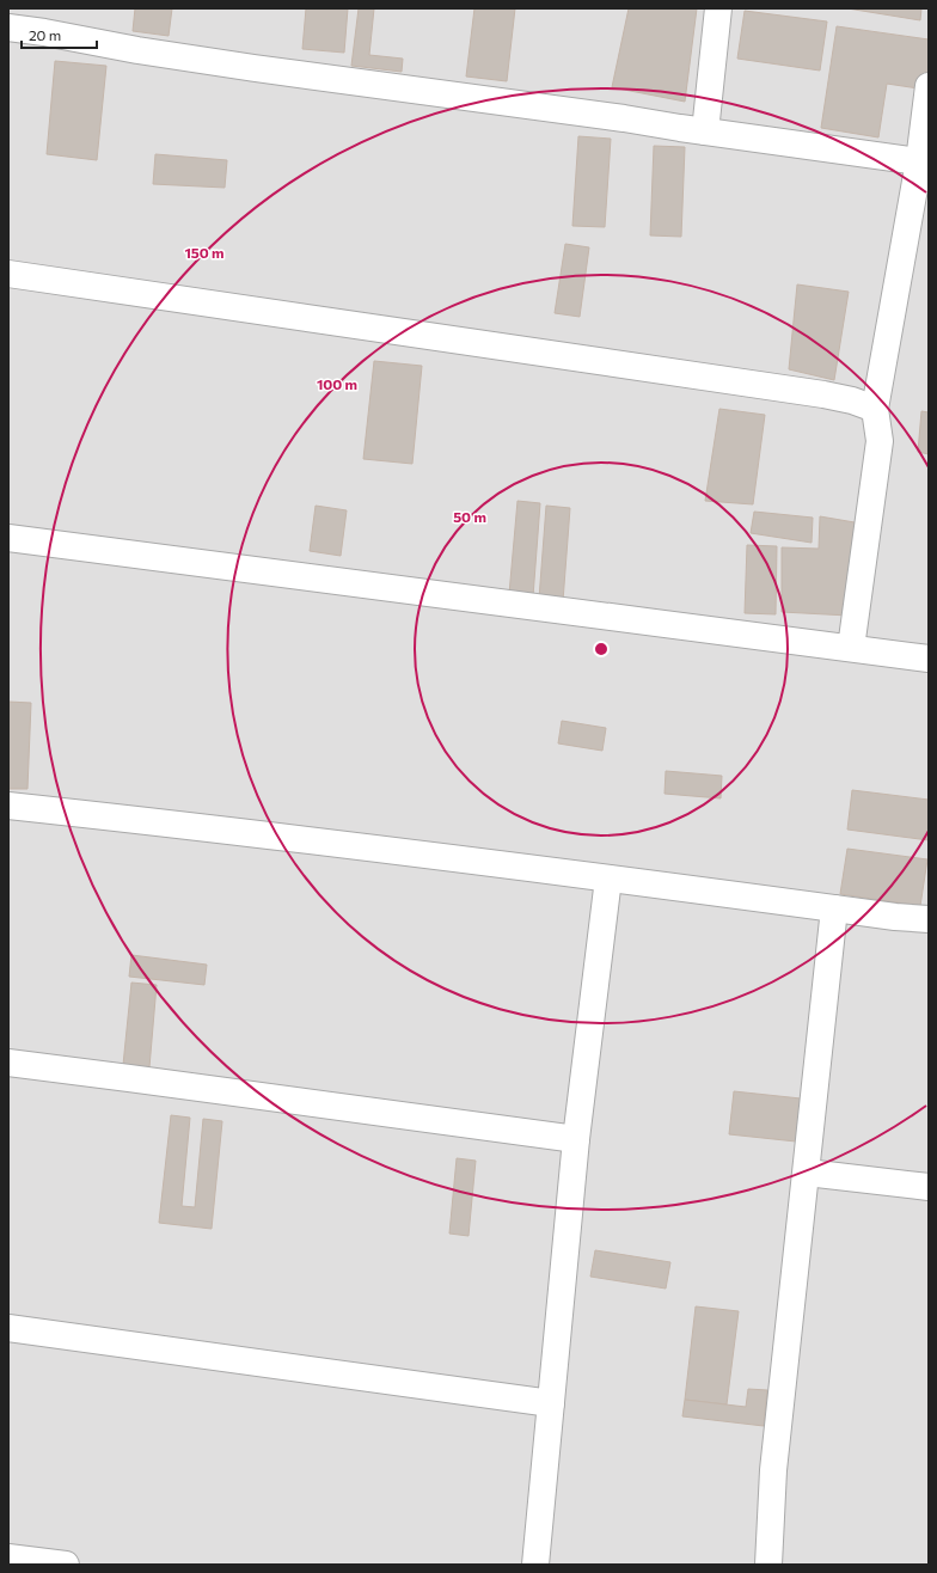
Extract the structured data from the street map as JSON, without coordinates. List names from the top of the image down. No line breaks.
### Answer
{"scale_bar":"20 m","rings":["150 m","100 m","50 m"]}
